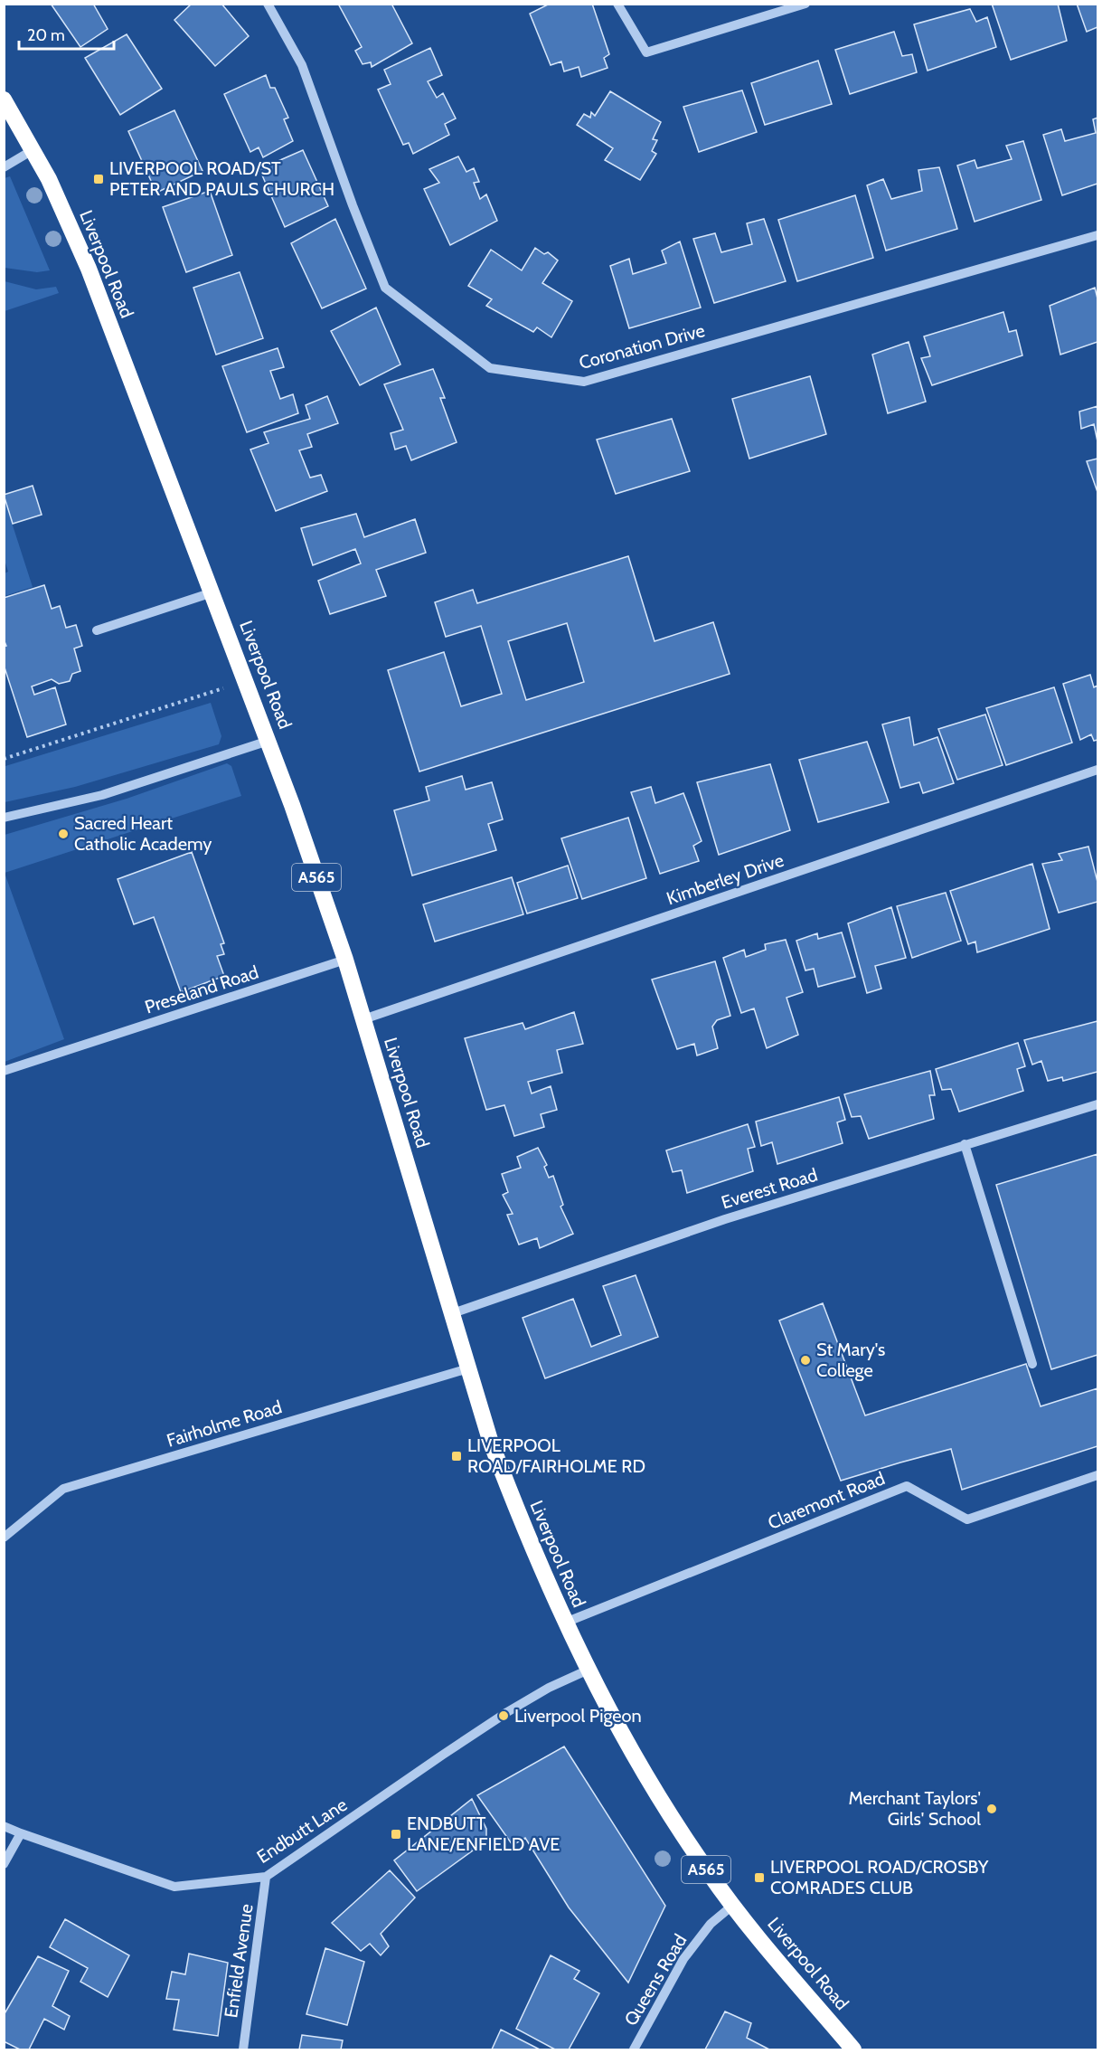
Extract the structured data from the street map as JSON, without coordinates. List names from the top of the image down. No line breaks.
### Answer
{"streets":{"highway":["Liverpool Road","A565"],"street":["Coronation Drive","Kimberley Drive","Preseland Road","Everest Road","Fairholme Road","Claremont Road","Endbutt Lane","Enfield Avenue","Queens Road"]},"crossings":[["Liverpool Road","Kimberley Drive"],["Liverpool Road","Preseland Road"],["Liverpool Road","Everest Road"],["Liverpool Road","Fairholme Road"],["Liverpool Road","Claremont Road"],["Liverpool Road","Endbutt Lane"],["Liverpool Road","Queens Road"],["Endbutt Lane","Enfield Avenue"]],"places":{"transit":["LIVERPOOL ROAD/ST PETER AND PAULS CHURCH","LIVERPOOL ROAD/FAIRHOLME RD","ENDBUTT LANE/ENFIELD AVE","LIVERPOOL ROAD/CROSBY COMRADES CLUB"],"other":["Sacred Heart Catholic Academy","St Mary's College","Liverpool Pigeon","Merchant Taylors' Girls' School"]},"scale_bar":"20 m"}
